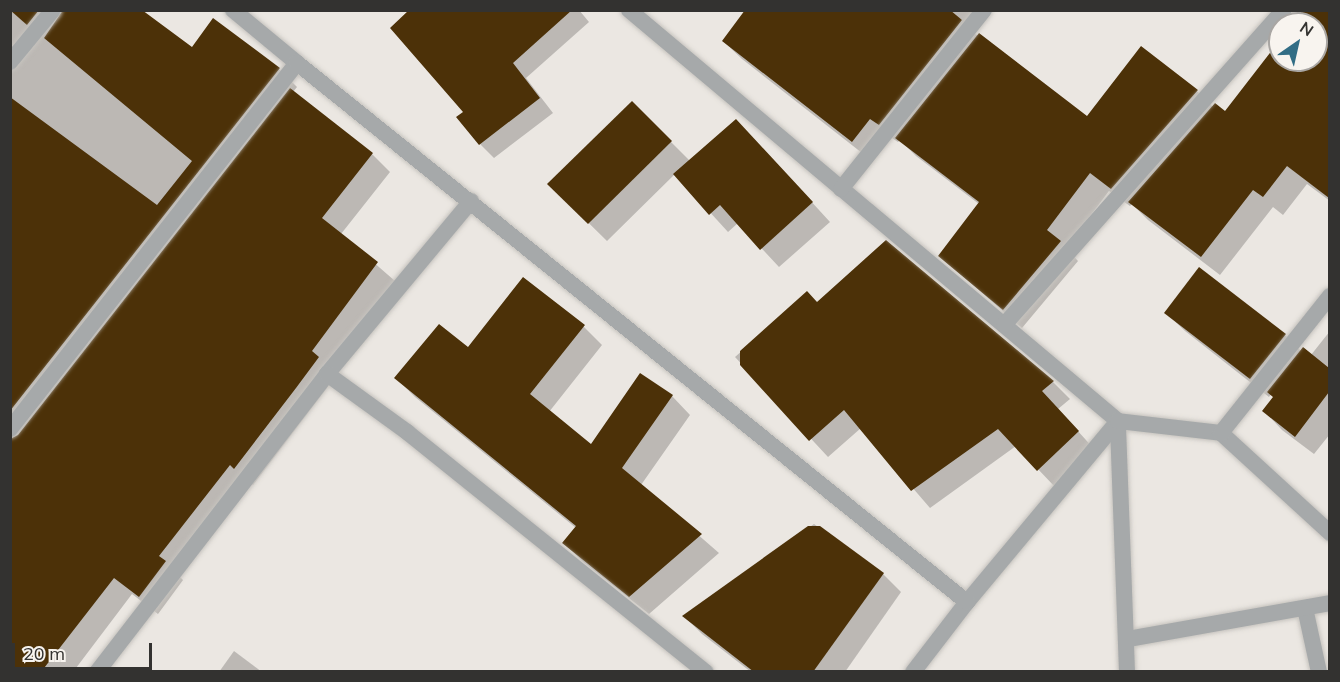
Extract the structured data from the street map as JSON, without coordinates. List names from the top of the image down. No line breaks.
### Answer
{"scale_bar":"20 m","north":"top right"}
